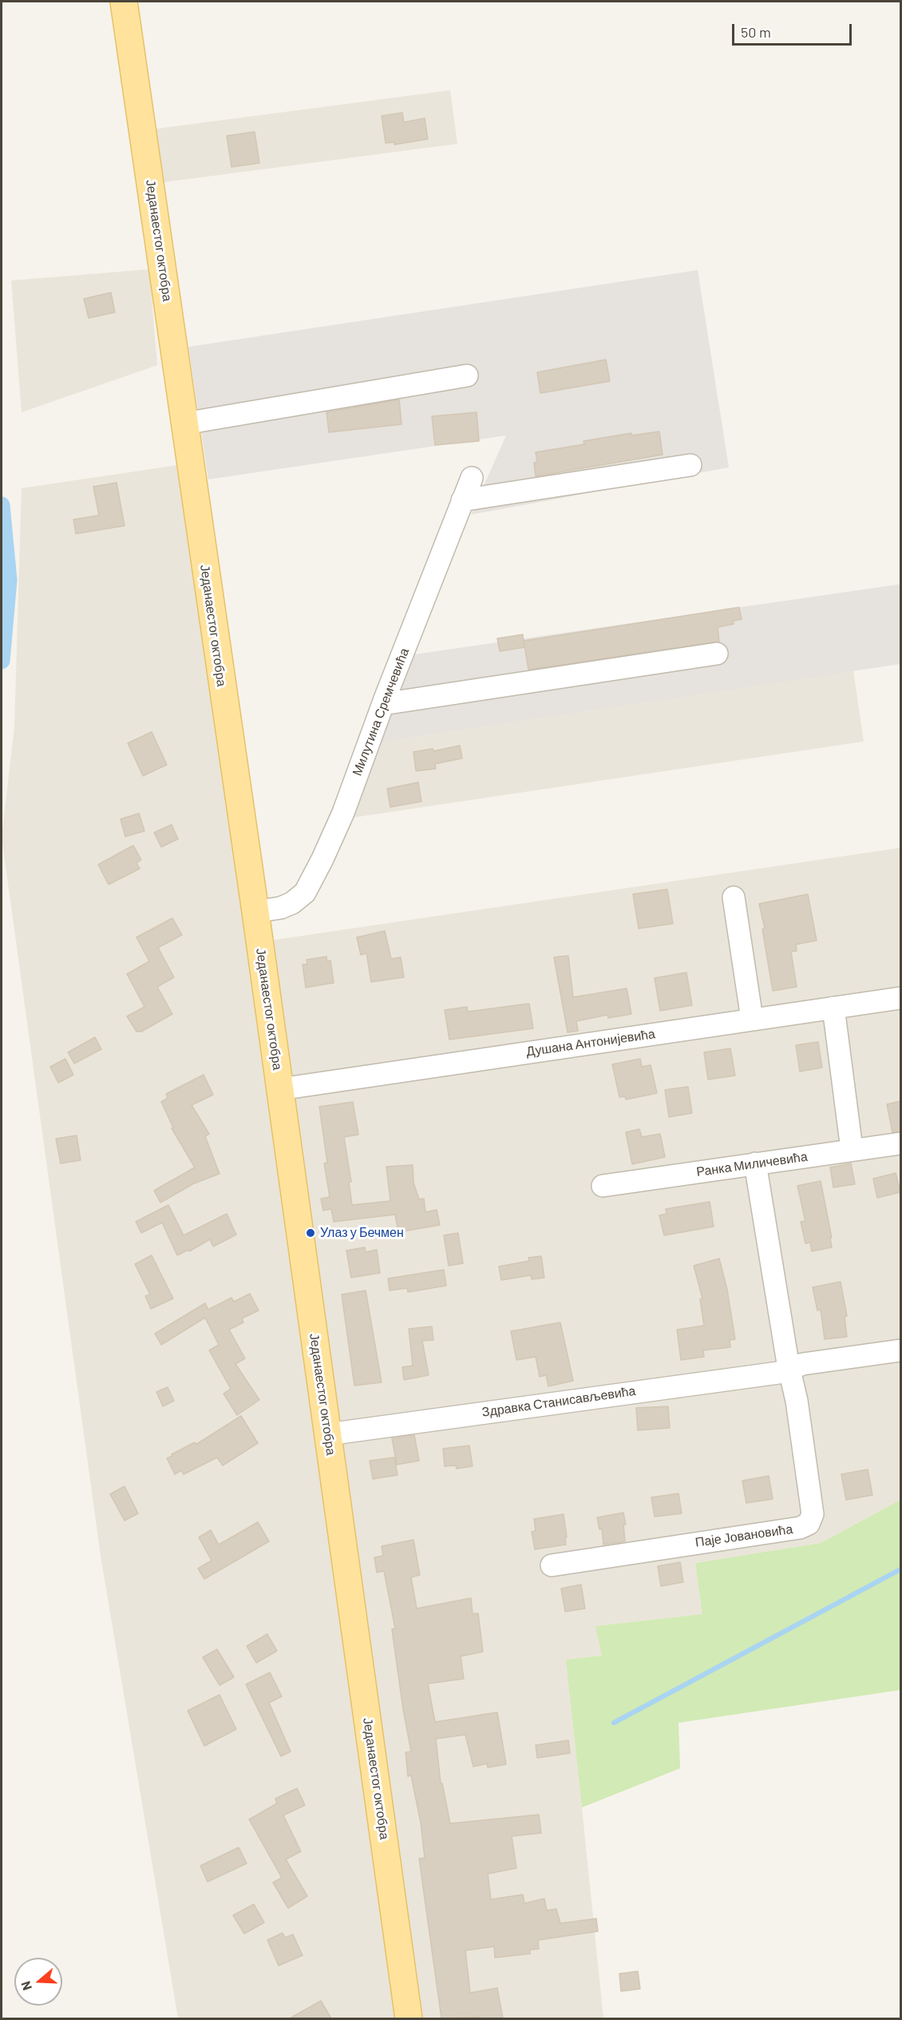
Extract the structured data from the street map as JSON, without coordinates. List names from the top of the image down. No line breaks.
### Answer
{"streets":{"main road":["Једанаестог октобра"],"street":["Милутина Сремчевића","Душана Антонијевића","Ранка Миличевића","Здравка Станисављевића","Паје Јовановића"]},"crossings":[["Једанаестог октобра","Милутина Сремчевића"],["Једанаестог октобра","Душана Антонијевића"],["Једанаестог октобра","Здравка Станисављевића"],["Здравка Станисављевића","Паје Јовановића"]],"places":["Улаз у Бечмен"],"scale_bar":"50 m","north":"left"}
